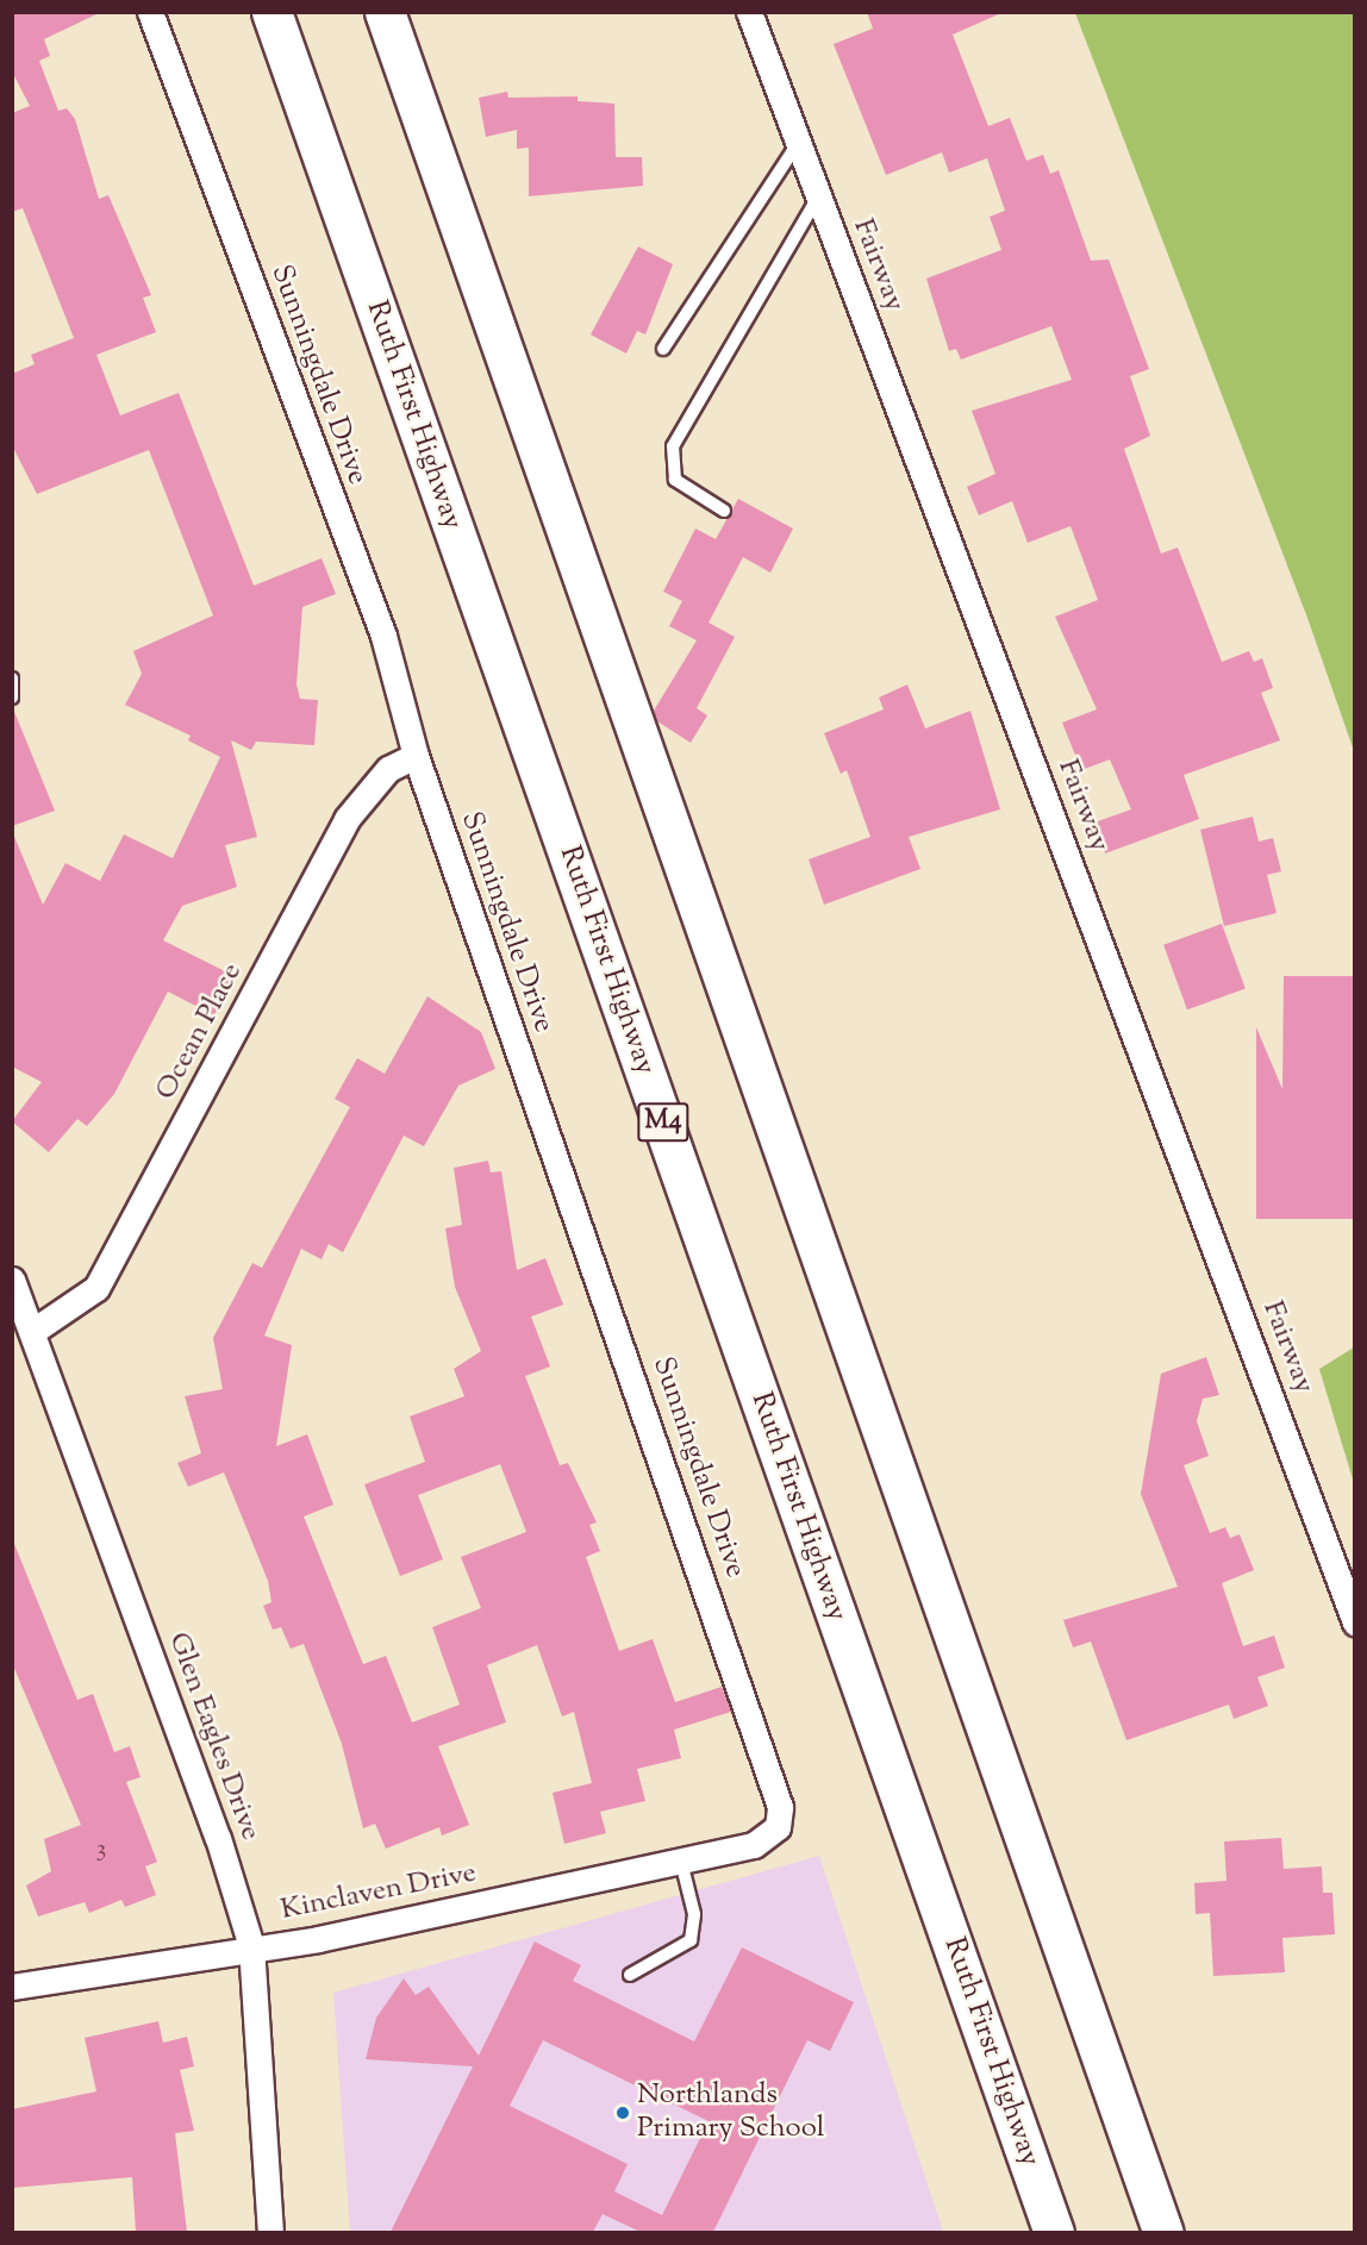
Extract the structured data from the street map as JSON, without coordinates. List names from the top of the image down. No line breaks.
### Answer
{"streets":{"highway":["Ruth First Highway","M4"],"street":["Fairway","Sunningdale Drive","Ocean Place","Glen Eagles Drive","Kinclaven Drive"]},"crossings":[["Sunningdale Drive","Ocean Place"],["Sunningdale Drive","Kinclaven Drive"],["Ocean Place","Glen Eagles Drive"],["Glen Eagles Drive","Kinclaven Drive"]],"places":["Northlands Primary School"],"house_numbers":["3"]}
